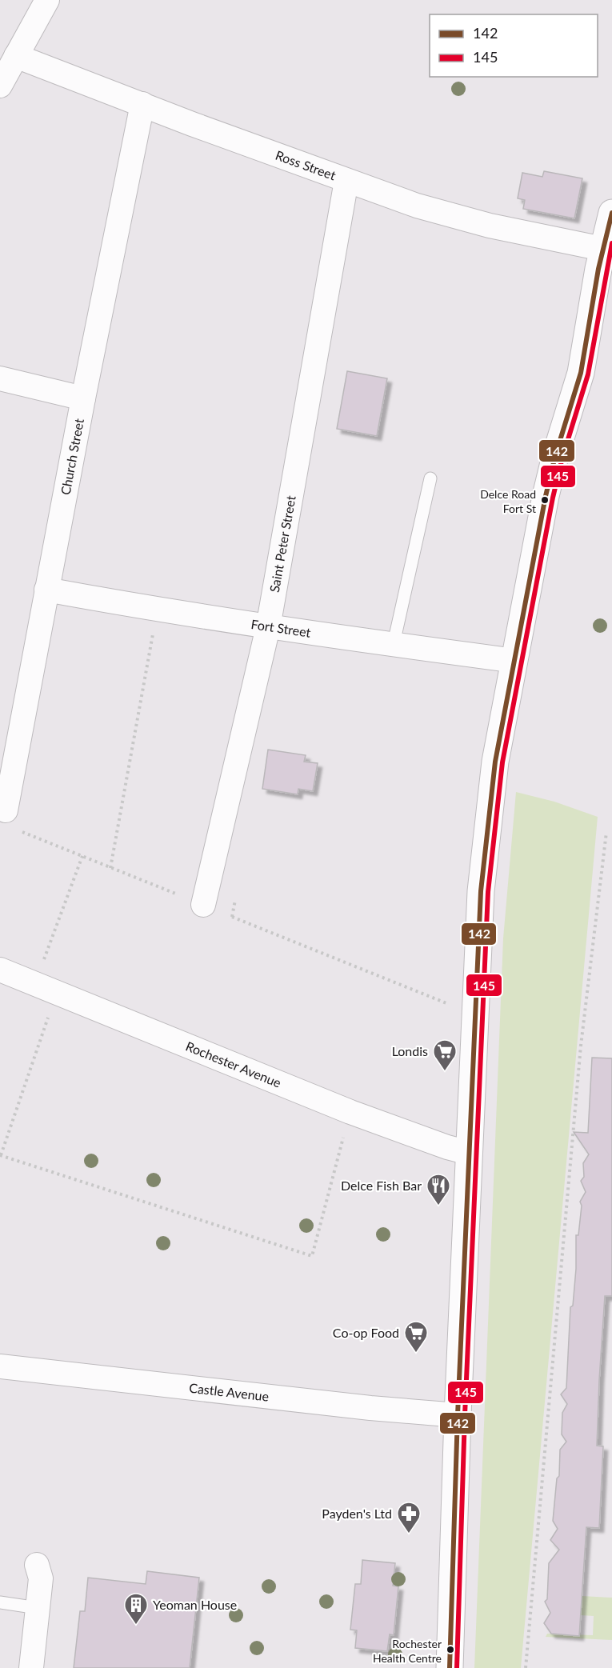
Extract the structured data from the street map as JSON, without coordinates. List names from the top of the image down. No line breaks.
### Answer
{"streets":{"street":["Ross Street","Church Street","Saint Peter Street","Fort Street","Rochester Avenue","Castle Avenue"]},"crossings":[["Ross Street","Church Street"],["Ross Street","Saint Peter Street"],["Church Street","Fort Street"],["Saint Peter Street","Fort Street"]],"places":{"other":["Delce Road Fort St","Rochester Health Centre"],"supermarket":["Londis","Co-op Food"],"restaurant":["Delce Fish Bar"],"pharmacy":["Payden's Ltd"],"building":["Yeoman House"]},"lines":["transit line 142","transit line 145"],"legend":["142","145"]}
